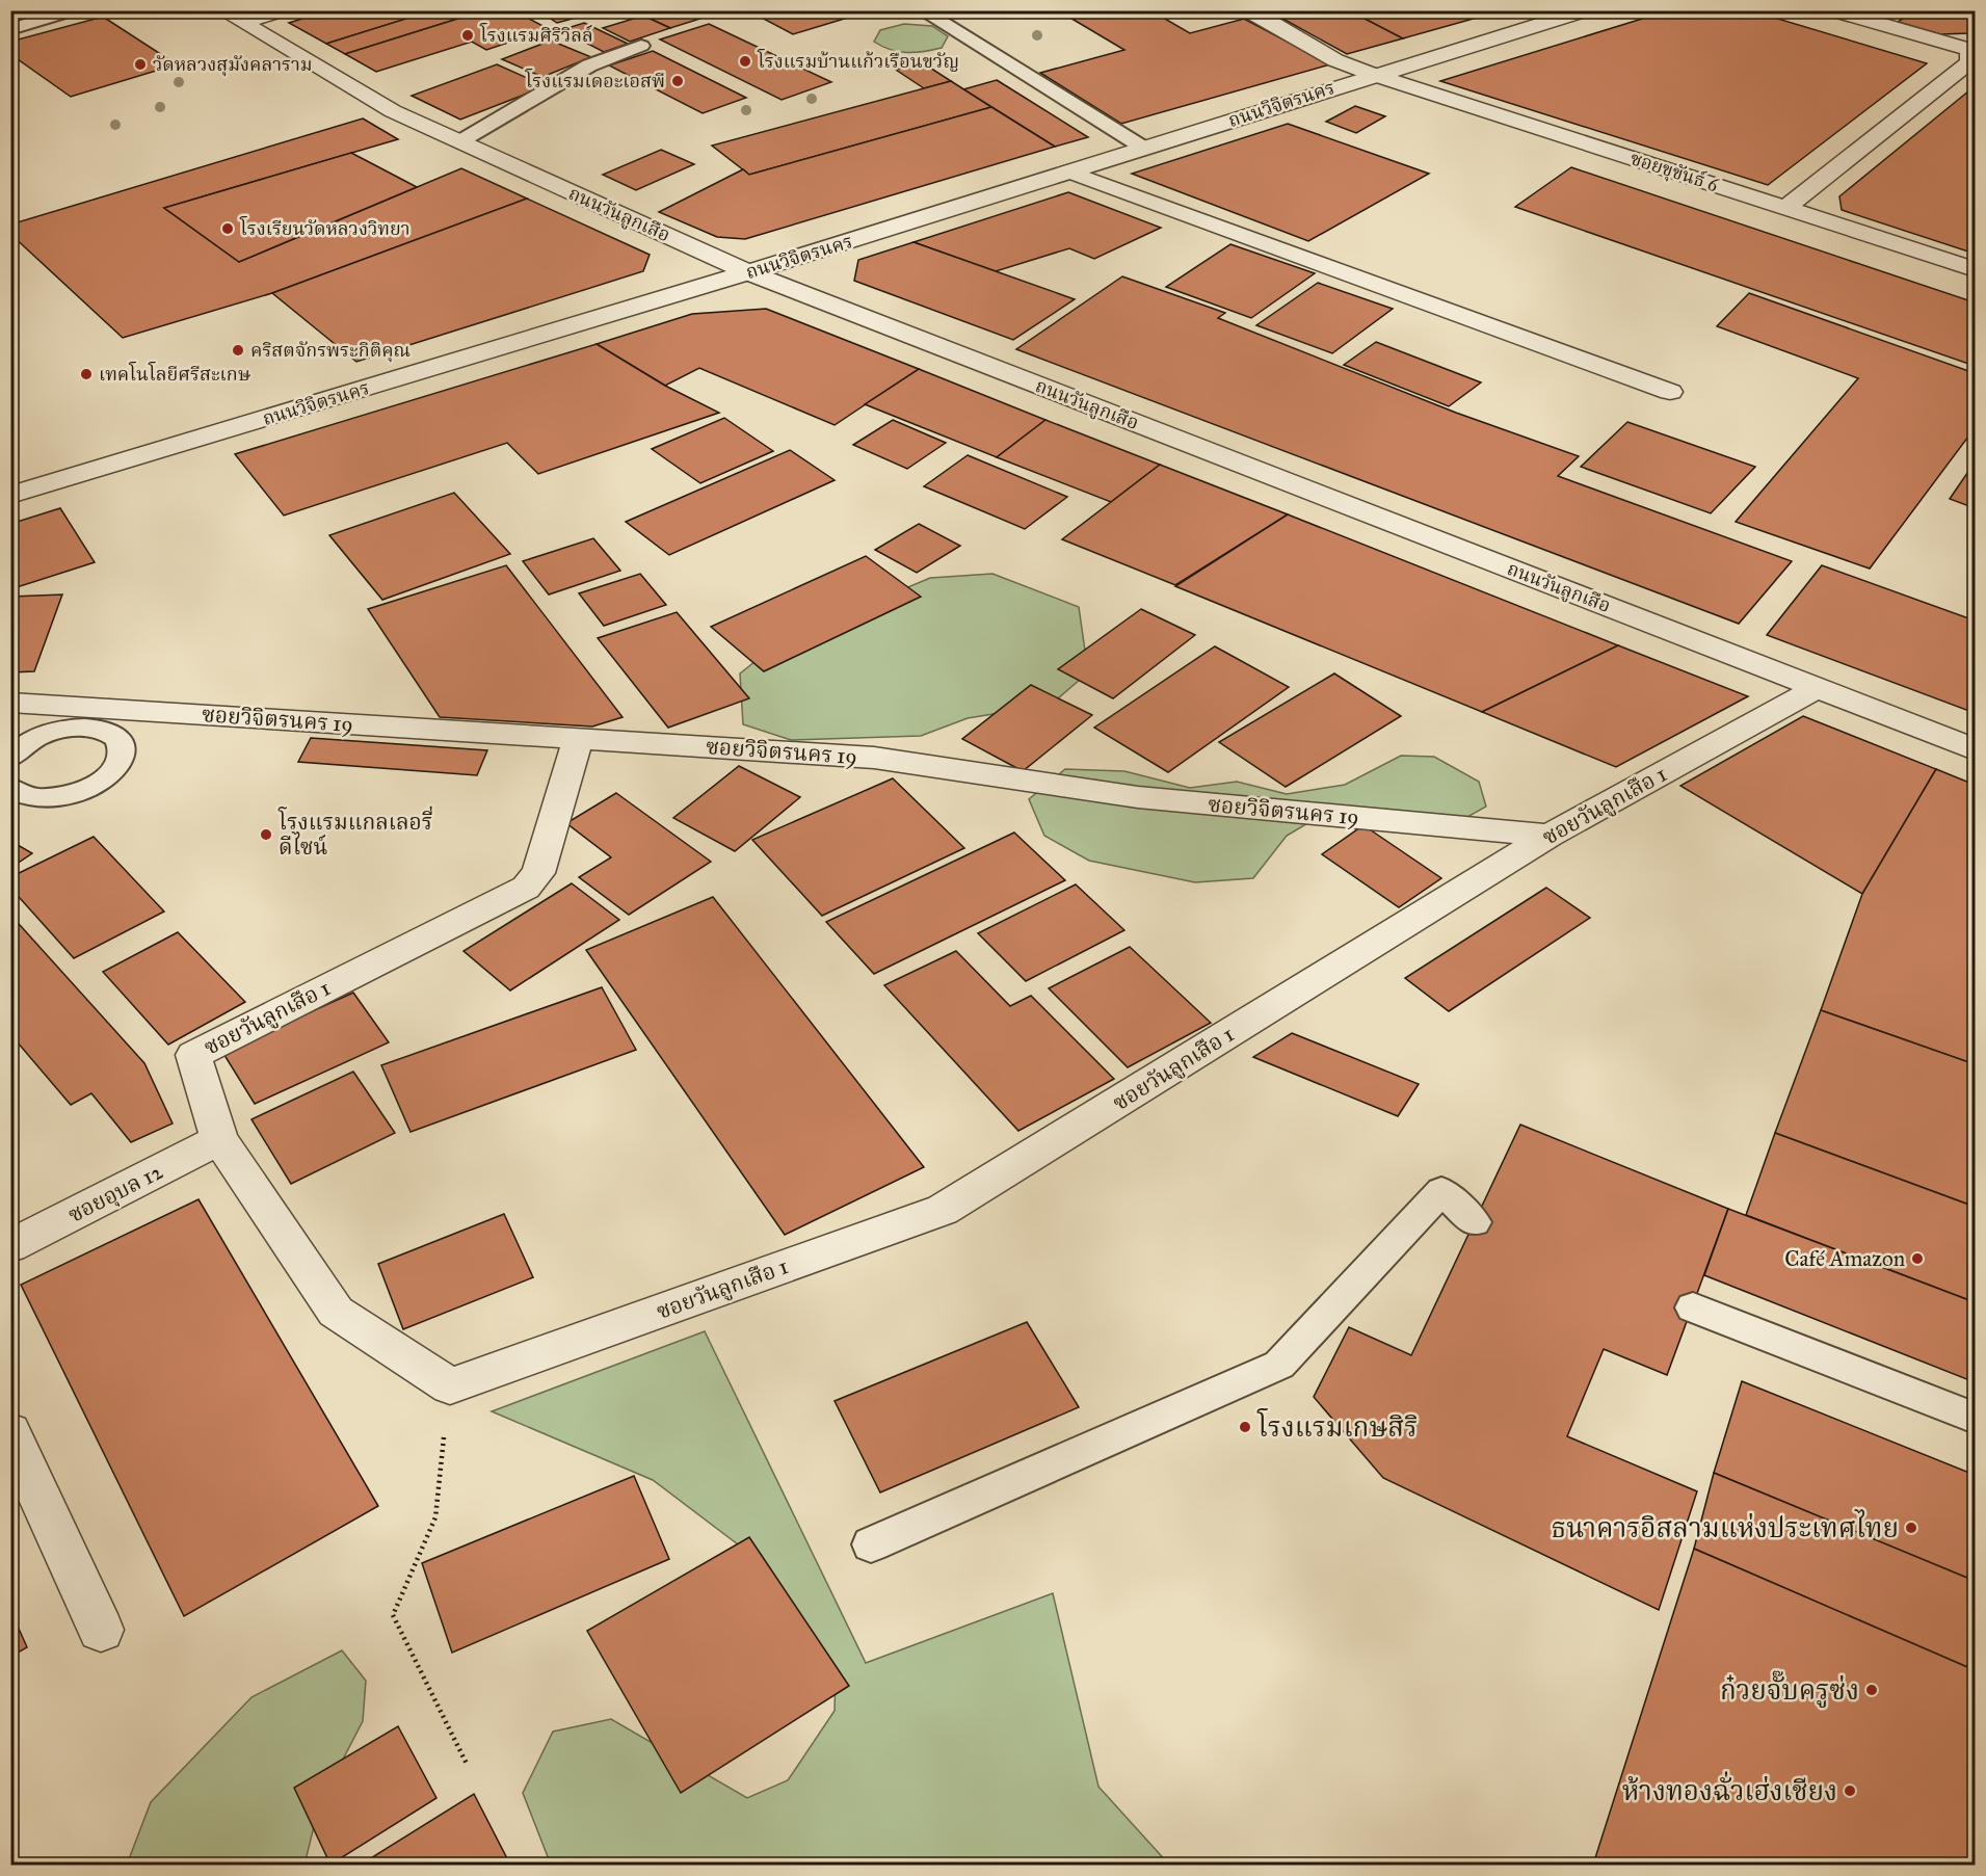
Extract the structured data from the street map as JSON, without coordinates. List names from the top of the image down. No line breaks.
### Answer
{"streets":{"street":["ถนนวิจิตรนคร","ซอยขุขันธ์ 6","ถนนวันลูกเสือ","ซอยวิจิตรนคร 19","ซอยวันลูกเสือ 1","ซอยอุบล 12"]},"crossings":[["ถนนวิจิตรนคร","ซอยขุขันธ์ 6"],["ถนนวิจิตรนคร","ถนนวันลูกเสือ"],["ถนนวันลูกเสือ","ซอยวันลูกเสือ 1"],["ซอยวิจิตรนคร 19","ซอยวันลูกเสือ 1"],["ซอยวันลูกเสือ 1","ซอยอุบล 12"]],"places":["โรงแรมศิริวิลล์","โรงแรมบ้านแก้วเรือนขวัญ","วัดหลวงสุมังคลาราม","โรงแรมเดอะเอสพี","โรงเรียนวัดหลวงวิทยา","คริสตจักรพระกิติคุณ","เทคโนโลยีศรีสะเกษ","โรงแรมแกลเลอรี่ ดีไซน์","Café Amazon","โรงแรมเกษสิริ","ธนาคารอิสลามแห่งประเทศไทย","ก๋วยจั๊บครูซ่ง","ห้างทองฉั่วเฮ่งเชียง"]}
